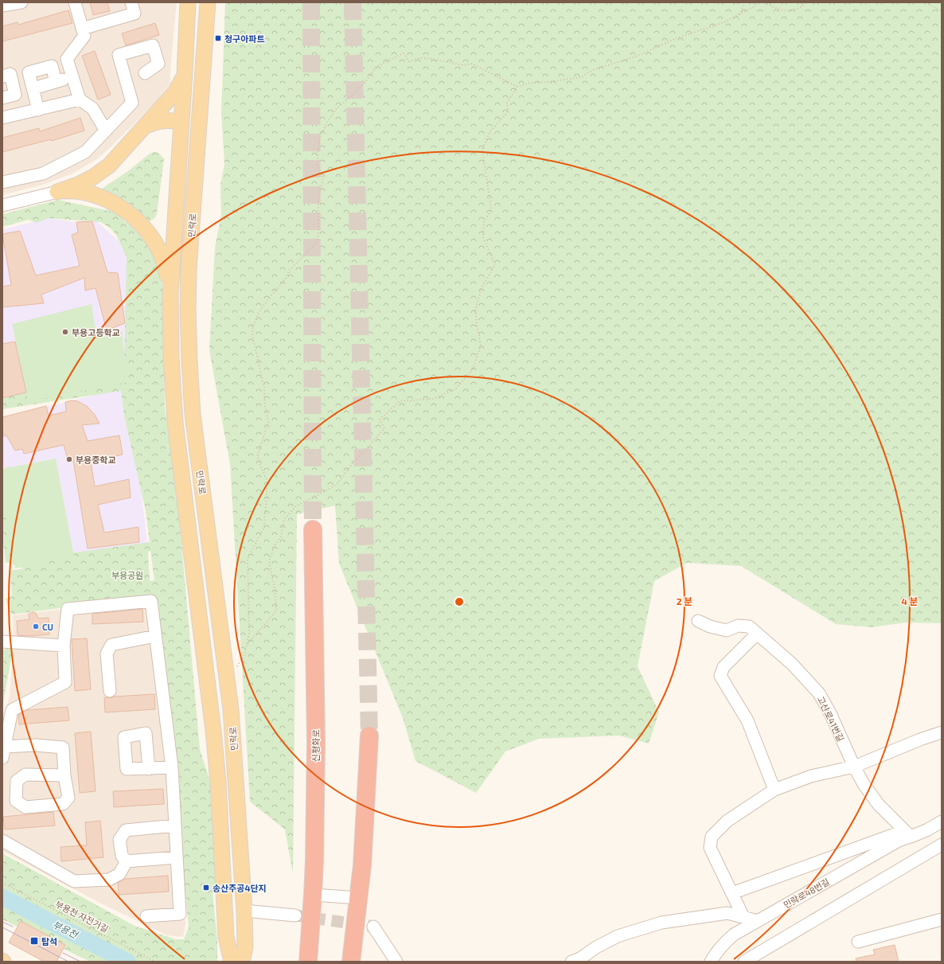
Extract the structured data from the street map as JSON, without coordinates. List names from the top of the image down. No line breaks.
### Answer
{"streets":{"highway":["신평화로"],"main road":["민락로"],"street":["고산로41번길","민락로48번길"],"path":["부용천 자전거길"]},"crossings":[["고산로41번길","민락로48번길"]],"water":["부용천"],"parks":["부용공원"],"places":{"transit":["청구아파트","송산주공4단지","탑석"],"other":["부용고등학교","부용중학교","CU"]},"rings":["2 분","4 분"]}
